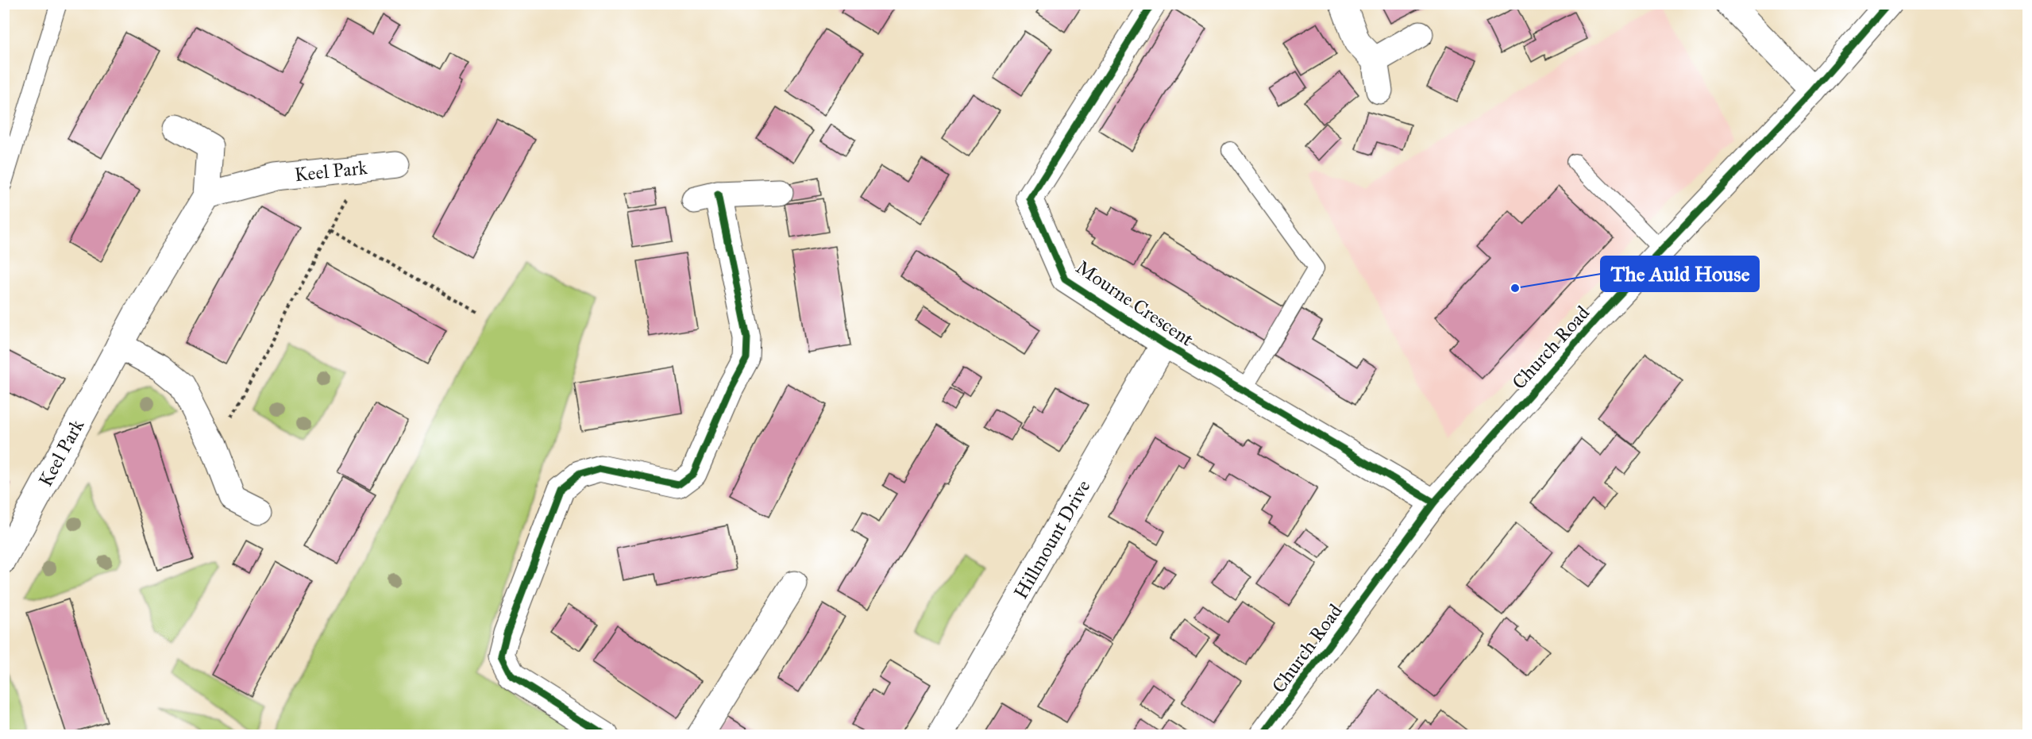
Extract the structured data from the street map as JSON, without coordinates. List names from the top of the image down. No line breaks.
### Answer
{"streets":{"street":["Keel Park","Mourne Crescent","Church Road","Hillmount Drive"]},"crossings":[["Mourne Crescent","Church Road"],["Mourne Crescent","Hillmount Drive"]],"places":["The Auld House"]}
